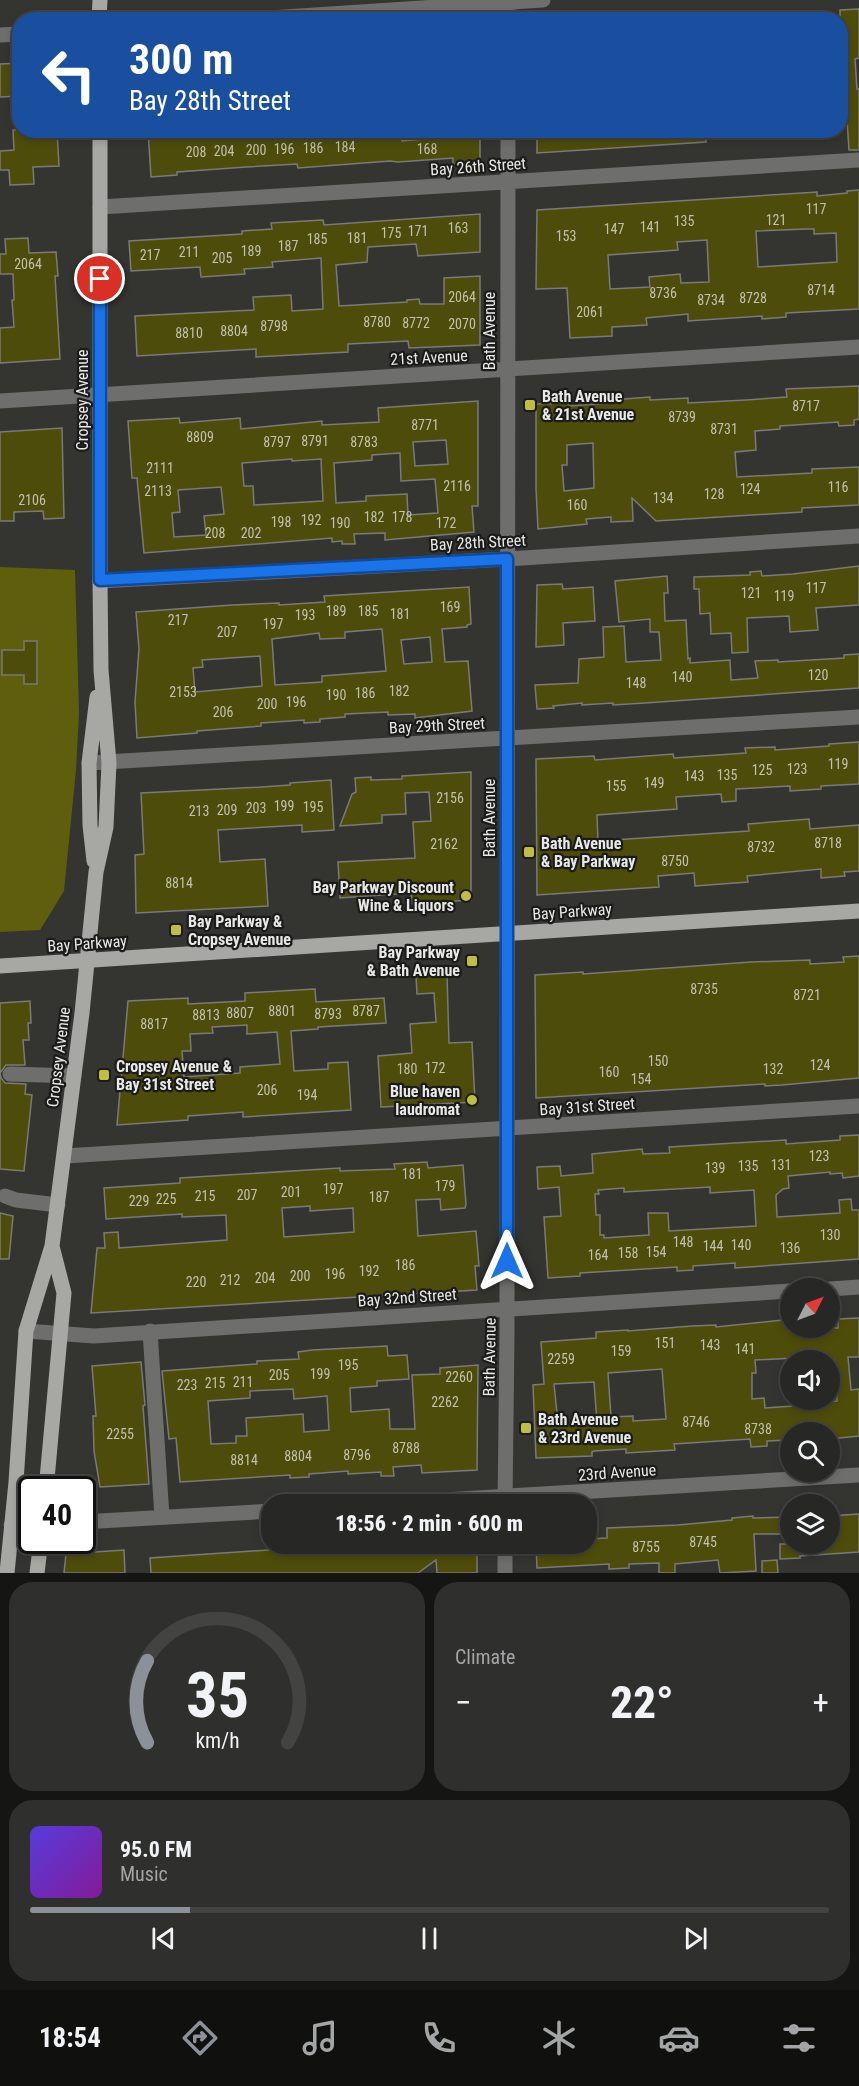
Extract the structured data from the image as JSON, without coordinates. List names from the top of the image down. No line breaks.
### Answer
{"streets":{"main road":["Cropsey Avenue","Bay Parkway"],"street":["Bay 26th Street","Bath Avenue","21st Avenue","Bay 28th Street","Bay 29th Street","Bay 31st Street","Bay 32nd Street","23rd Avenue"]},"crossings":[["Bay 26th Street","Bath Avenue"],["Bay 26th Street","Cropsey Avenue"],["Bath Avenue","21st Avenue"],["Bath Avenue","Bay 28th Street"],["Bath Avenue","Bay 29th Street"],["Bath Avenue","Bay Parkway"],["Bath Avenue","Bay 31st Street"],["Bath Avenue","Bay 32nd Street"],["21st Avenue","Cropsey Avenue"],["Cropsey Avenue","Bay 28th Street"],["Cropsey Avenue","Bay 29th Street"],["Cropsey Avenue","Bay Parkway"],["Cropsey Avenue","Bay 31st Street"],["Cropsey Avenue","Bay 32nd Street"]],"places":{"transit":["Bath Avenue & 21st Avenue","Bath Avenue & Bay Parkway","Bay Parkway & Cropsey Avenue","Bay Parkway & Bath Avenue","Cropsey Avenue & Bay 31st Street","Bath Avenue & 23rd Avenue"],"other":["Bay Parkway Discount Wine & Liquors","Blue haven laudromat"]},"house_numbers":["184","186","196","168","200","204","208","117","121","135","141","163","147","171","175","153","181","185","187","189","211","217","205","2064","8714","8736","2064","8728","8734","2061","8780","8772","2070","8798","8804","8810","8717","8739","8771","8731","8809","8791","8797","8783","2111","2116","116","124","2113","128","134","2106","160","182","178","192","198","190","172","208","202","117","121","119","169","189","185","181","193","217","197","207","120","140","148","182","2153","186","190","196","200","206","119","123","125","135","143","149","155","2156","199","195","203","209","213","8718","2162","8732","8750","8814","8735","8721","8801","8787","8807","8793","8813","8817","150","124","172","180","132","160","154","206","194","123","131","135","139","181","179","197","201","207","215","187","225","229","130","148","140","144","136","154","158","164","186","192","196","200","204","212","220","151","143","141","159","2259","195","199","205","2260","211","215","223","2262","8746","8738","2255","8788","8796","8804","8814","8745","8755"],"north":"top right","page":{"turn":["300 m","Bay 28th Street"],"limit":"40","trip":"18:56 · 2 min · 600 m","tile":"Climate","heat":["−","22°","+"],"song":["95.0 FM","Music"],"tabs":"18:54","gauge":["35","km/h"]}}
